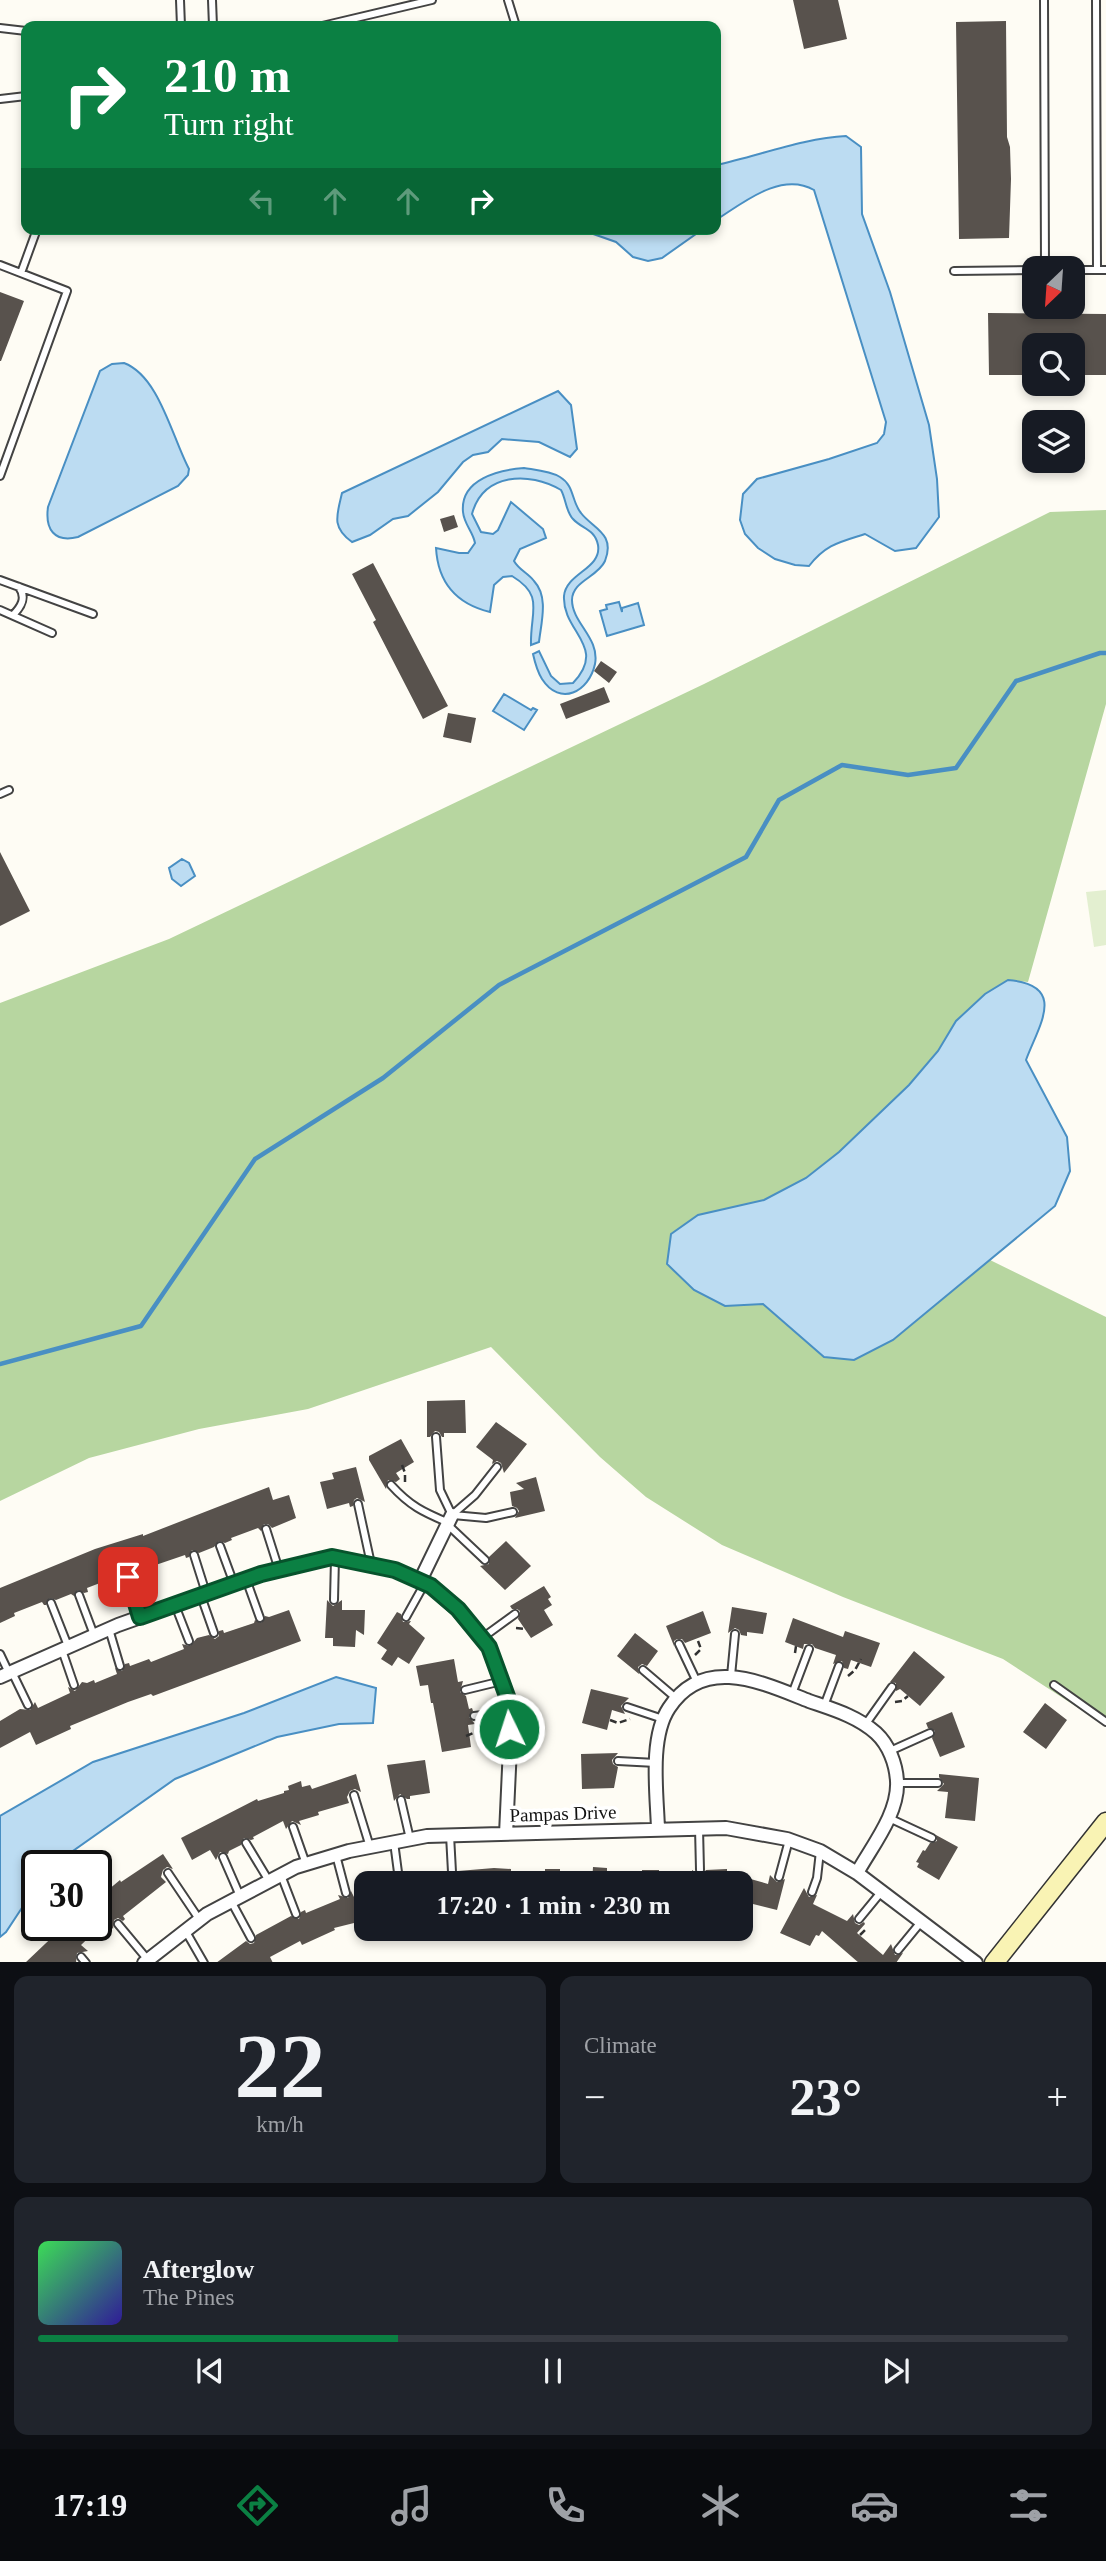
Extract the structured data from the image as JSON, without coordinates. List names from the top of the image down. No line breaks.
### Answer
{"streets":{"street":["Pampas Drive"]},"north":"bottom left","page":{"turn":["210 m","Turn right"],"limit":"30","trip":"17:20 · 1 min · 230 m","tile":[["22","km/h"],"Climate"],"heat":["−","23°","+"],"song":["Afterglow","The Pines"],"tabs":"17:19"}}
